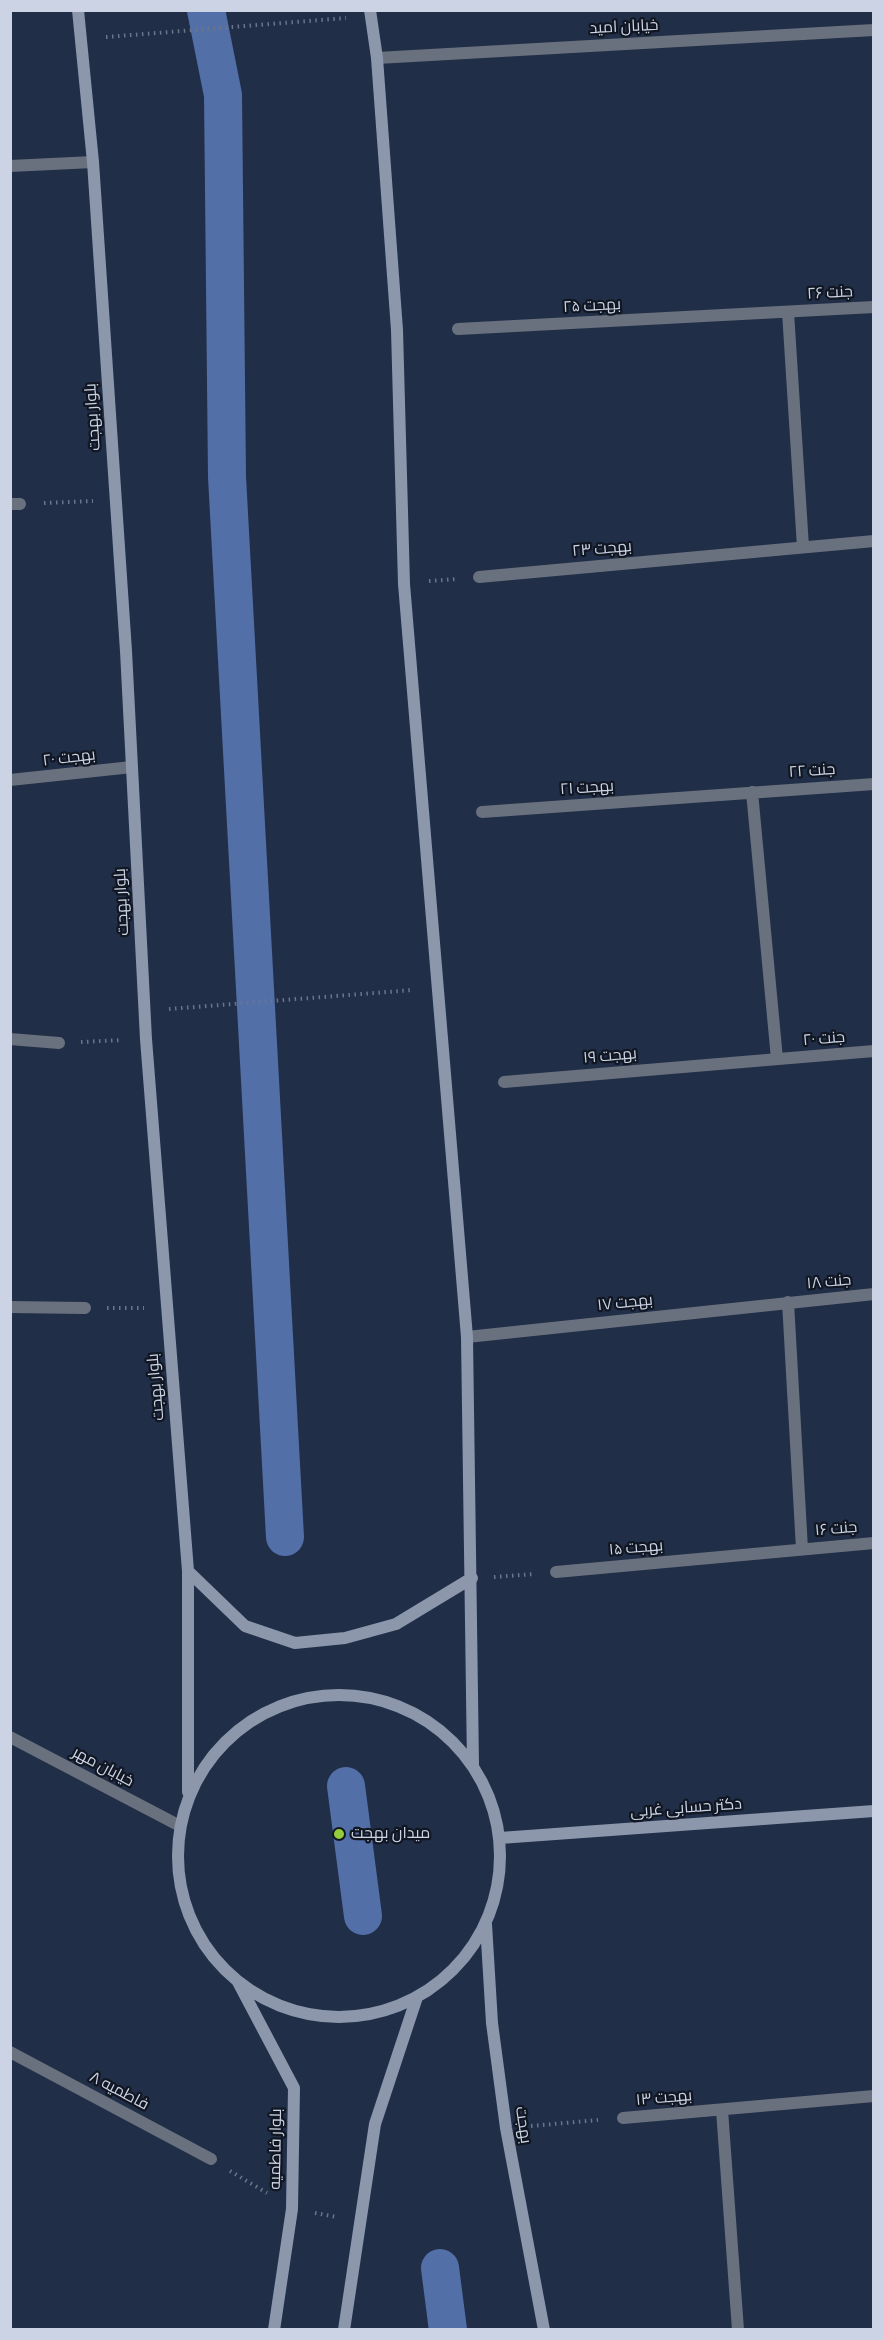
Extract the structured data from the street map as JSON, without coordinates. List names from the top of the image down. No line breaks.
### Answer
{"streets":{"main road":["بلوار بهجت","دکتر حسابی غربی","بهجت","بلوار فاطمیه"],"street":["خیابان امید","جنت ۲۶","بهجت ۲۵","بهجت ۲۳","بهجت ۲۰","جنت ۲۲","بهجت ۲۱","جنت ۲۰","بهجت ۱۹","جنت ۱۸","بهجت ۱۷","جنت ۱۶","بهجت ۱۵","خیابان مهر","فاطمیه ۸","بهجت ۱۳"]},"crossings":[["جنت ۲۶","بهجت ۲۵"],["بلوار بهجت","بهجت ۲۰"],["جنت ۲۲","بهجت ۲۱"],["جنت ۲۰","بهجت ۱۹"],["جنت ۱۸","بهجت ۱۷"],["جنت ۱۶","بهجت ۱۵"],["بهجت ۱۳","بهجت"]],"places":["میدان بهجت"]}
